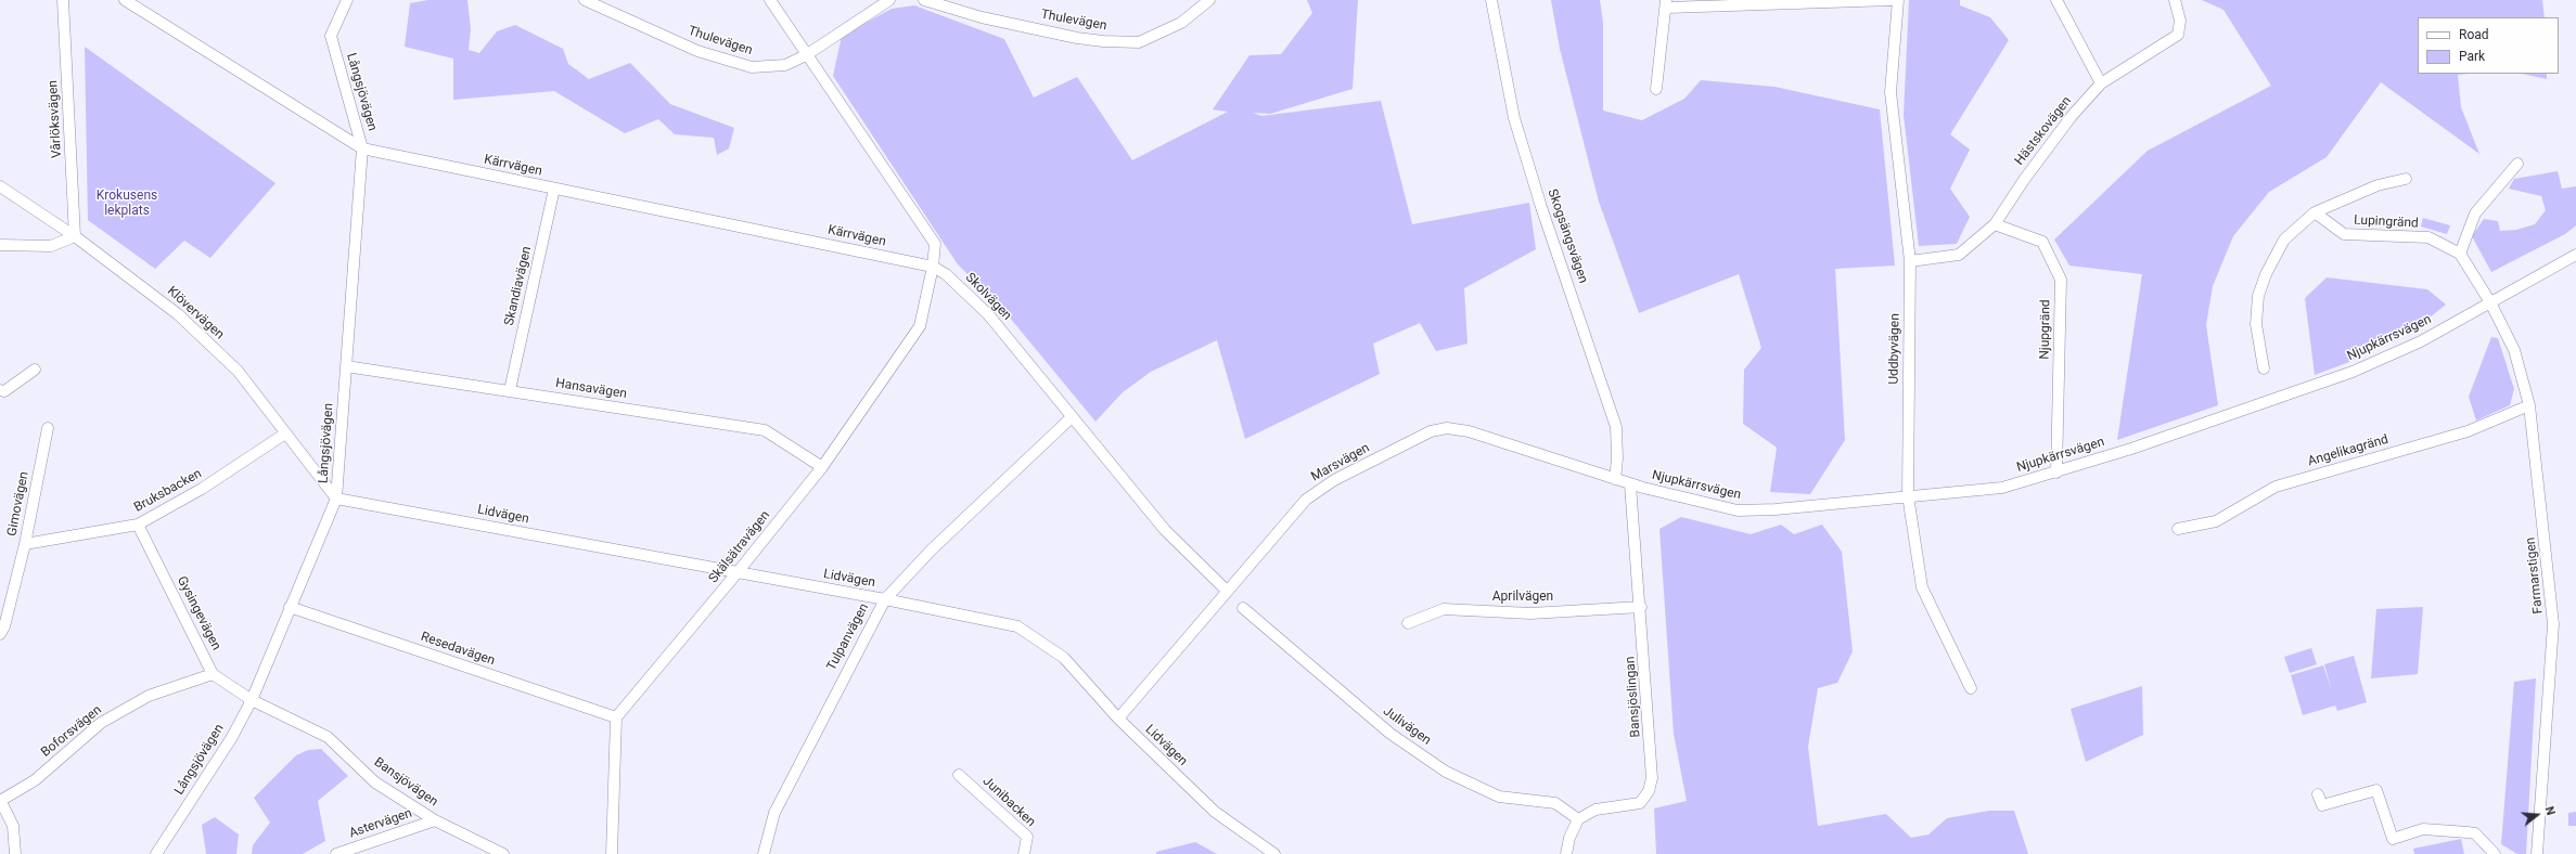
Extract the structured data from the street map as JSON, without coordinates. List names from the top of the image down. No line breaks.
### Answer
{"streets":{"street":["Thulevägen","Långsjövägen","Vårlöksvägen","Hästskovägen","Kärrvägen","Lupingränd","Skogsängsvägen","Skandiavägen","Skolvägen","Klövervägen","Njupgränd","Njupkärrsvägen","Uddbyvägen","Hansavägen","Angelikagränd","Marsvägen","Bruksbacken","Gimovägen","Lidvägen","Skälsätravägen","Farmarstigen","Aprilvägen","Gysingevägen","Tulpanvägen","Resedavägen","Bansjöslingan","Julivägen","Boforsvägen","Bansjövägen","Junibacken","Astervägen"]},"crossings":[["Långsjövägen","Kärrvägen"],["Långsjövägen","Klövervägen"],["Långsjövägen","Hansavägen"],["Långsjövägen","Lidvägen"],["Långsjövägen","Gysingevägen"],["Långsjövägen","Resedavägen"],["Långsjövägen","Bansjövägen"],["Vårlöksvägen","Klövervägen"],["Hästskovägen","Njupgränd"],["Hästskovägen","Uddbyvägen"],["Kärrvägen","Skandiavägen"],["Kärrvägen","Skolvägen"],["Kärrvägen","Skälsätravägen"],["Skogsängsvägen","Njupkärrsvägen"],["Skogsängsvägen","Marsvägen"],["Skandiavägen","Hansavägen"],["Skolvägen","Marsvägen"],["Skolvägen","Skälsätravägen"],["Skolvägen","Tulpanvägen"],["Klövervägen","Bruksbacken"],["Klövervägen","Lidvägen"],["Njupgränd","Njupkärrsvägen"],["Njupkärrsvägen","Uddbyvägen"],["Njupkärrsvägen","Marsvägen"],["Njupkärrsvägen","Farmarstigen"],["Njupkärrsvägen","Bansjöslingan"],["Hansavägen","Skälsätravägen"],["Angelikagränd","Farmarstigen"],["Marsvägen","Lidvägen"],["Bruksbacken","Gimovägen"],["Bruksbacken","Gysingevägen"],["Lidvägen","Skälsätravägen"],["Lidvägen","Tulpanvägen"],["Skälsätravägen","Resedavägen"],["Aprilvägen","Bansjöslingan"],["Gysingevägen","Boforsvägen"],["Gysingevägen","Bansjövägen"],["Bansjöslingan","Julivägen"],["Bansjövägen","Astervägen"]],"parks":["Krokusens lekplats"],"legend":["Road","Park"],"north":"right"}
